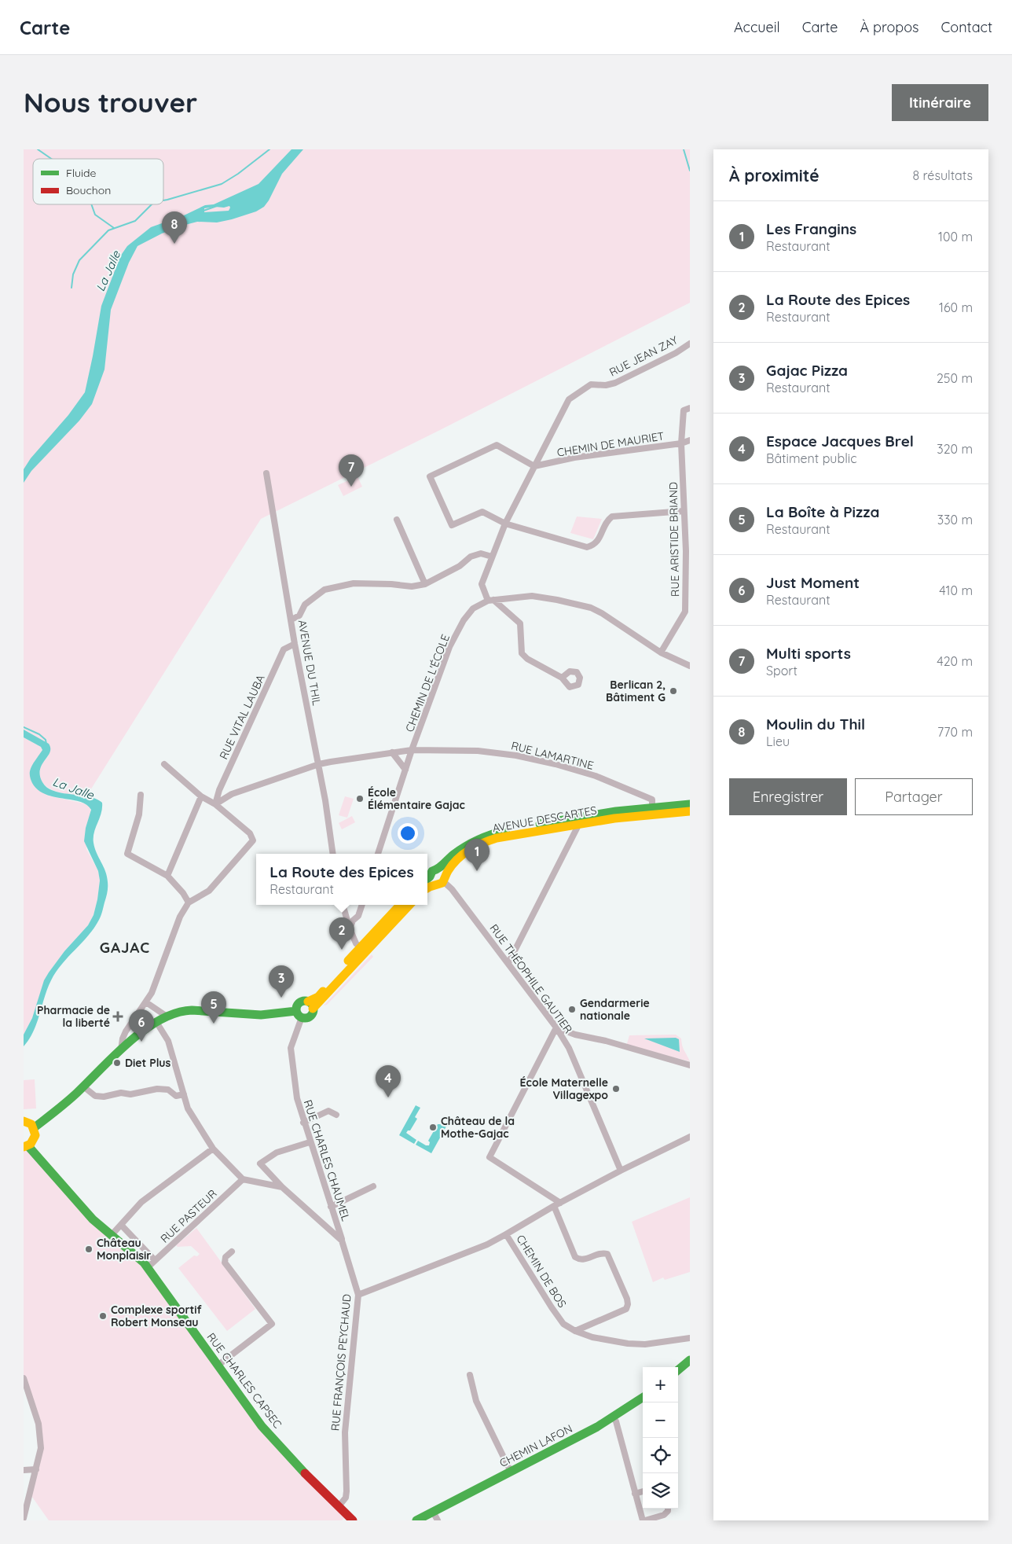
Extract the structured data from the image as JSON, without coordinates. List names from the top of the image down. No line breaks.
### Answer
{"streets":{"main road":["AVENUE DESCARTES","RUE CHARLES CAPSEC","CHEMIN LAFON"],"street":["RUE JEAN ZAY","CHEMIN DE MAURIET","RUE ARISTIDE BRIAND","AVENUE DU THIL","CHEMIN DE L'ÉCOLE","RUE VITAL LAUBA","RUE LAMARTINE","RUE THÉOPHILE GAUTIER","RUE CHARLES CHAUMEL","RUE PASTEUR","CHEMIN DE BOS","RUE FRANÇOIS PEYCHAUD"]},"crossings":[["RUE JEAN ZAY","CHEMIN DE MAURIET"],["CHEMIN DE MAURIET","RUE ARISTIDE BRIAND"],["AVENUE DU THIL","RUE VITAL LAUBA"],["AVENUE DU THIL","RUE LAMARTINE"],["CHEMIN DE L'ÉCOLE","RUE LAMARTINE"],["RUE VITAL LAUBA","RUE LAMARTINE"],["RUE LAMARTINE","AVENUE DESCARTES"],["AVENUE DESCARTES","RUE THÉOPHILE GAUTIER"],["RUE CHARLES CHAUMEL","RUE FRANÇOIS PEYCHAUD"],["RUE PASTEUR","RUE CHARLES CAPSEC"],["CHEMIN DE BOS","RUE FRANÇOIS PEYCHAUD"],["RUE FRANÇOIS PEYCHAUD","RUE CHARLES CAPSEC"]],"districts":["GAJAC"],"water":["La Jalle"],"places":{"other":["Berlican 2, Bâtiment G","École Élémentaire Gajac","Gendarmerie nationale","Diet Plus","École Maternelle Villagexpo","Château de la Mothe-Gajac","Château Monplaisir","Complexe sportif Robert Monseau"],"health":["Pharmacie de la liberté"]},"legend":["Fluide","Bouchon"],"page":{"header":"Carte","nav":["Accueil","Carte","À propos","Contact"],"buttons":["Itinéraire",["Enregistrer","Partager"]],"title":"Nous trouver","heading":["À proximité","8 résultats"],"list":[{"mark":"1","name":"Les Frangins","note":"Restaurant","value":"100 m"},{"mark":"2","name":"La Route des Epices","note":"Restaurant","value":"160 m"},{"mark":"3","name":"Gajac Pizza","note":"Restaurant","value":"250 m"},{"mark":"4","name":"Espace Jacques Brel","note":"Bâtiment public","value":"320 m"},{"mark":"5","name":"La Boîte à Pizza","note":"Restaurant","value":"330 m"},{"mark":"6","name":"Just Moment","note":"Restaurant","value":"410 m"},{"mark":"7","name":"Multi sports","note":"Sport","value":"420 m"},{"mark":"8","name":"Moulin du Thil","note":"Lieu","value":"770 m"}],"pins":["8","7","1","2","3","5","6","4"],"popup":["La Route des Epices","Restaurant"],"map_buttons":["+","−"]}}
